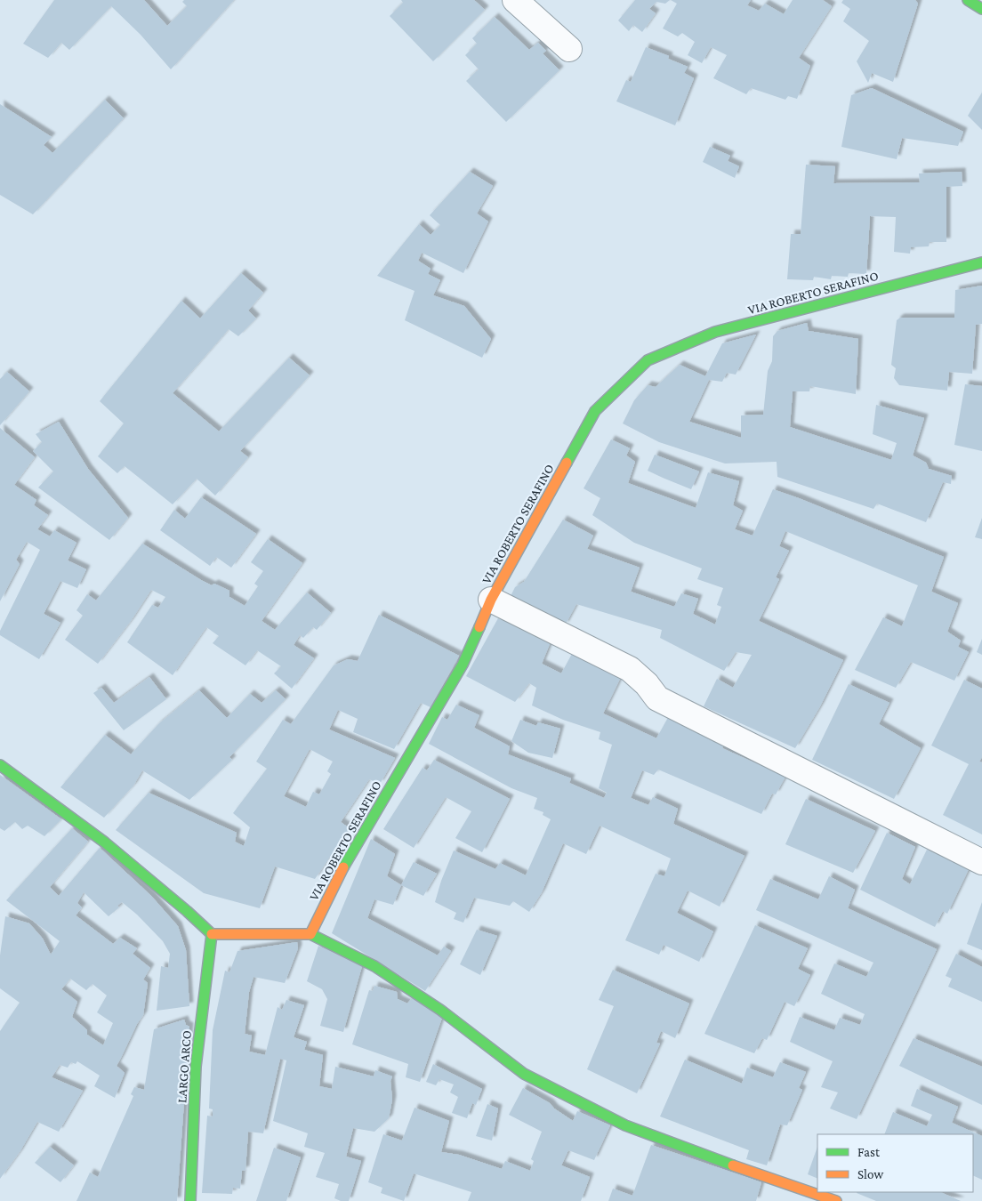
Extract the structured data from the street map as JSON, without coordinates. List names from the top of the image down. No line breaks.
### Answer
{"streets":{"main road":["VIA ROBERTO SERAFINO","LARGO ARCO"]},"legend":["Fast","Slow"]}
